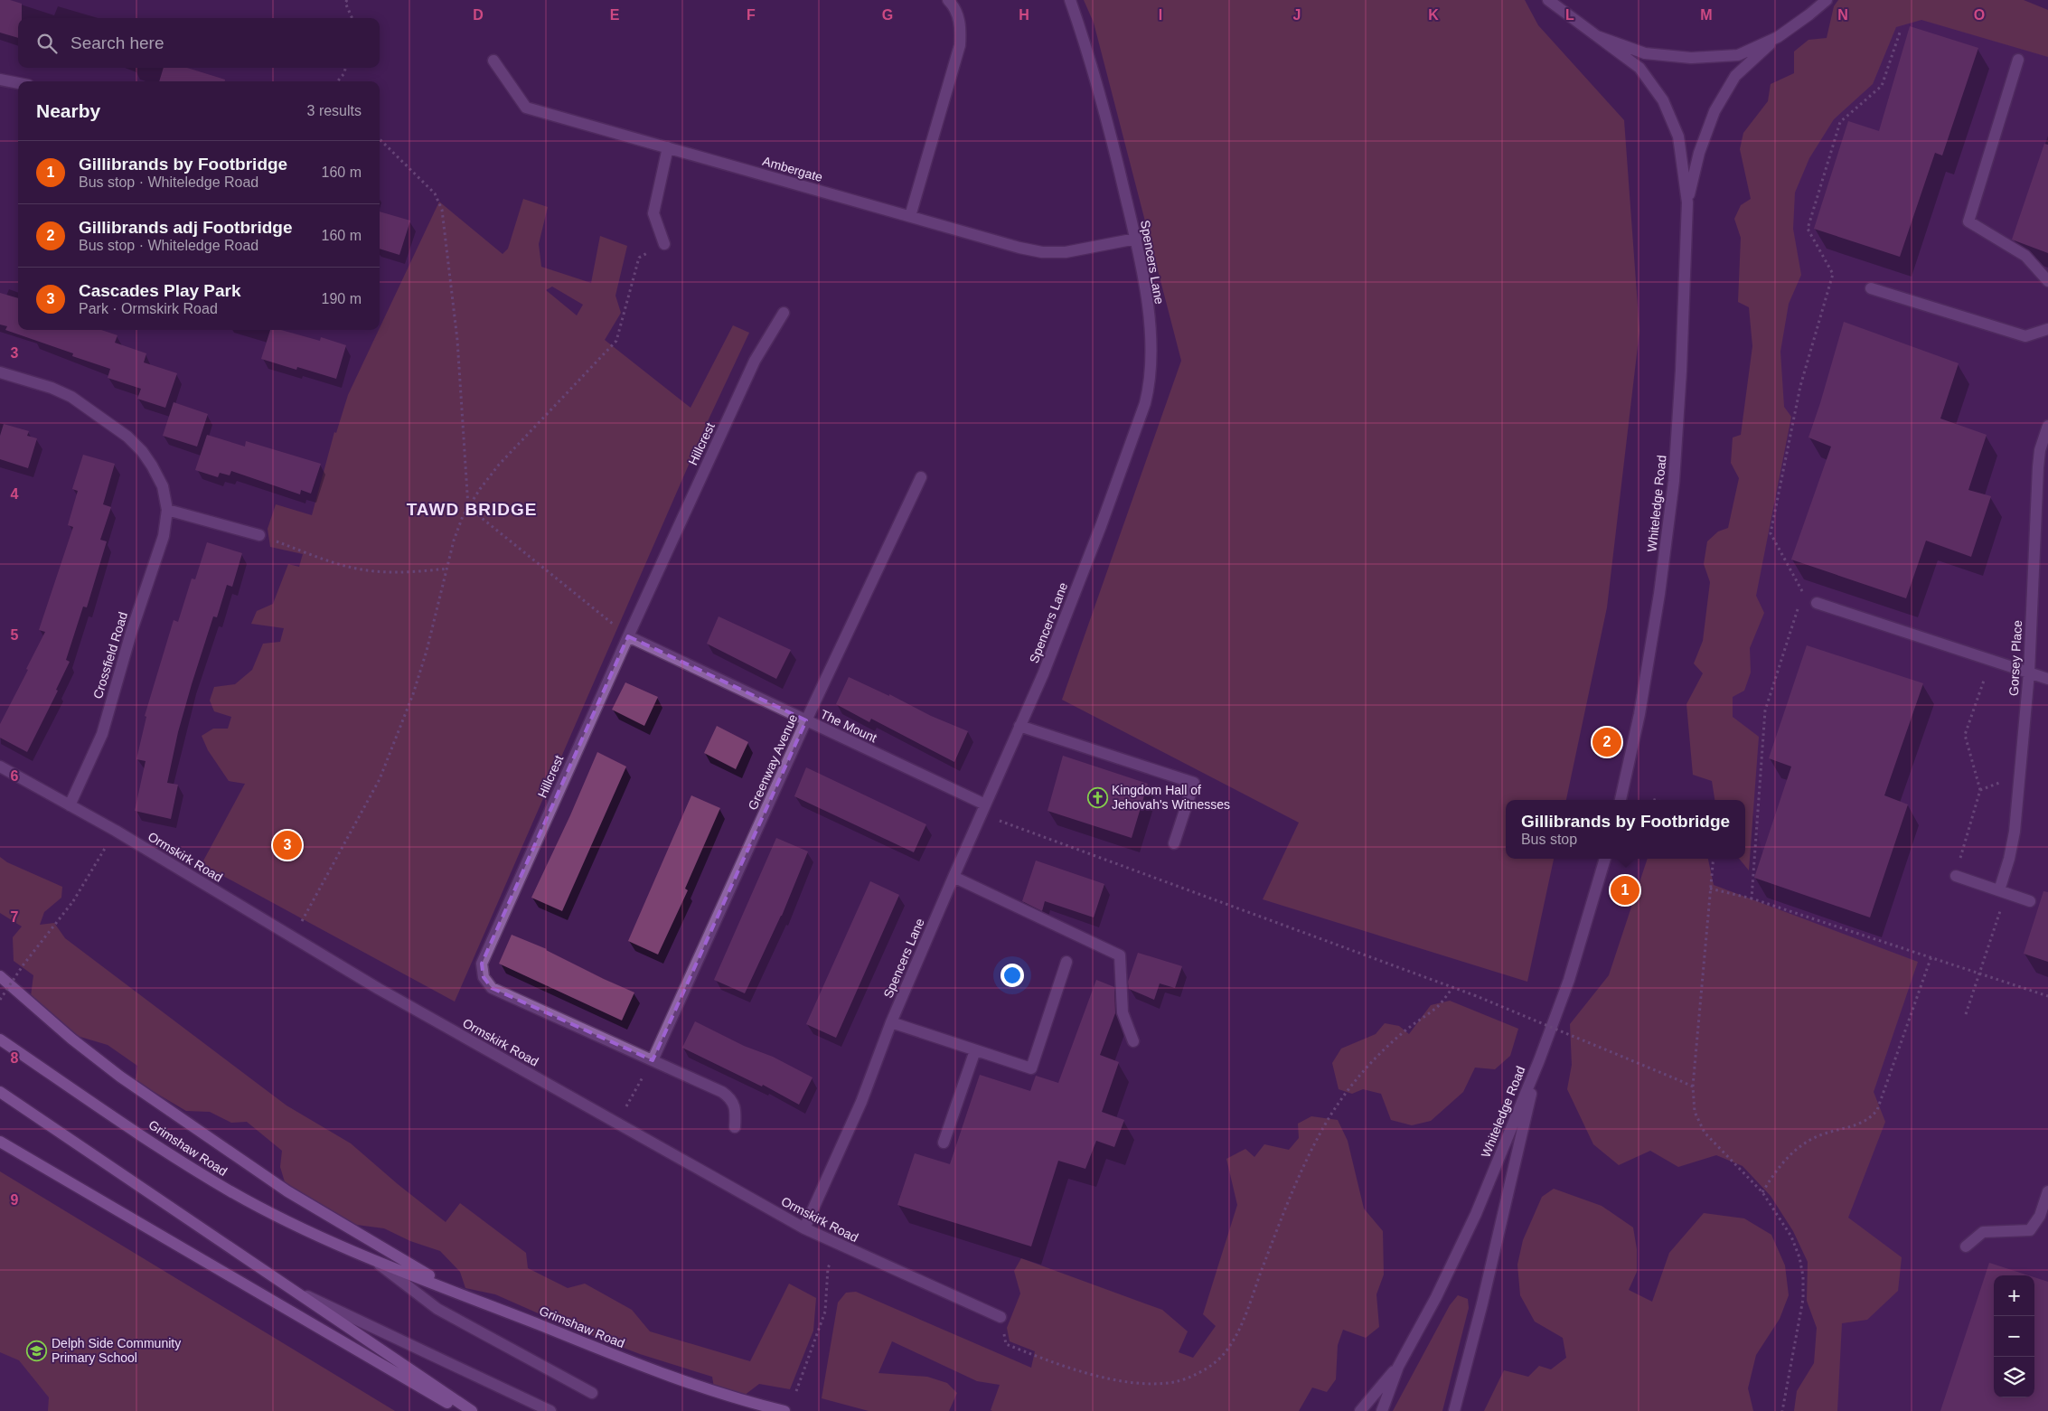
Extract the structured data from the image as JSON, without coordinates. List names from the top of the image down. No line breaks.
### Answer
{"streets":{"main road":["Grimshaw Road"],"street":["Ambergate","Spencers Lane","Hillcrest","Whiteledge Road","Crossfield Road","Gorsey Place","The Mount","Greenway Avenue","Ormskirk Road"]},"crossings":[["Ambergate","Spencers Lane"],["Spencers Lane","The Mount"],["Spencers Lane","Ormskirk Road"],["Hillcrest","The Mount"],["Hillcrest","Greenway Avenue"],["Crossfield Road","Ormskirk Road"],["The Mount","Greenway Avenue"]],"districts":["TAWD BRIDGE"],"places":{"church":["Kingdom Hall of Jehovah's Witnesses"],"school or university":["Delph Side Community Primary School"]},"page":{"search":"Search here","heading":["Nearby","3 results"],"list":[{"mark":"1","name":"Gillibrands by Footbridge","note":"Bus stop · Whiteledge Road","value":"160 m"},{"mark":"2","name":"Gillibrands adj Footbridge","note":"Bus stop · Whiteledge Road","value":"160 m"},{"mark":"3","name":"Cascades Play Park","note":"Park · Ormskirk Road","value":"190 m"}],"pins":["2","3","1"],"popup":["Gillibrands by Footbridge","Bus stop"],"map_buttons":["+","−"]},"grid":{"columns":["D","E","F","G","H","I","J","K","L","M","N","O"],"rows":["3","4","5","6","7","8","9"]}}
